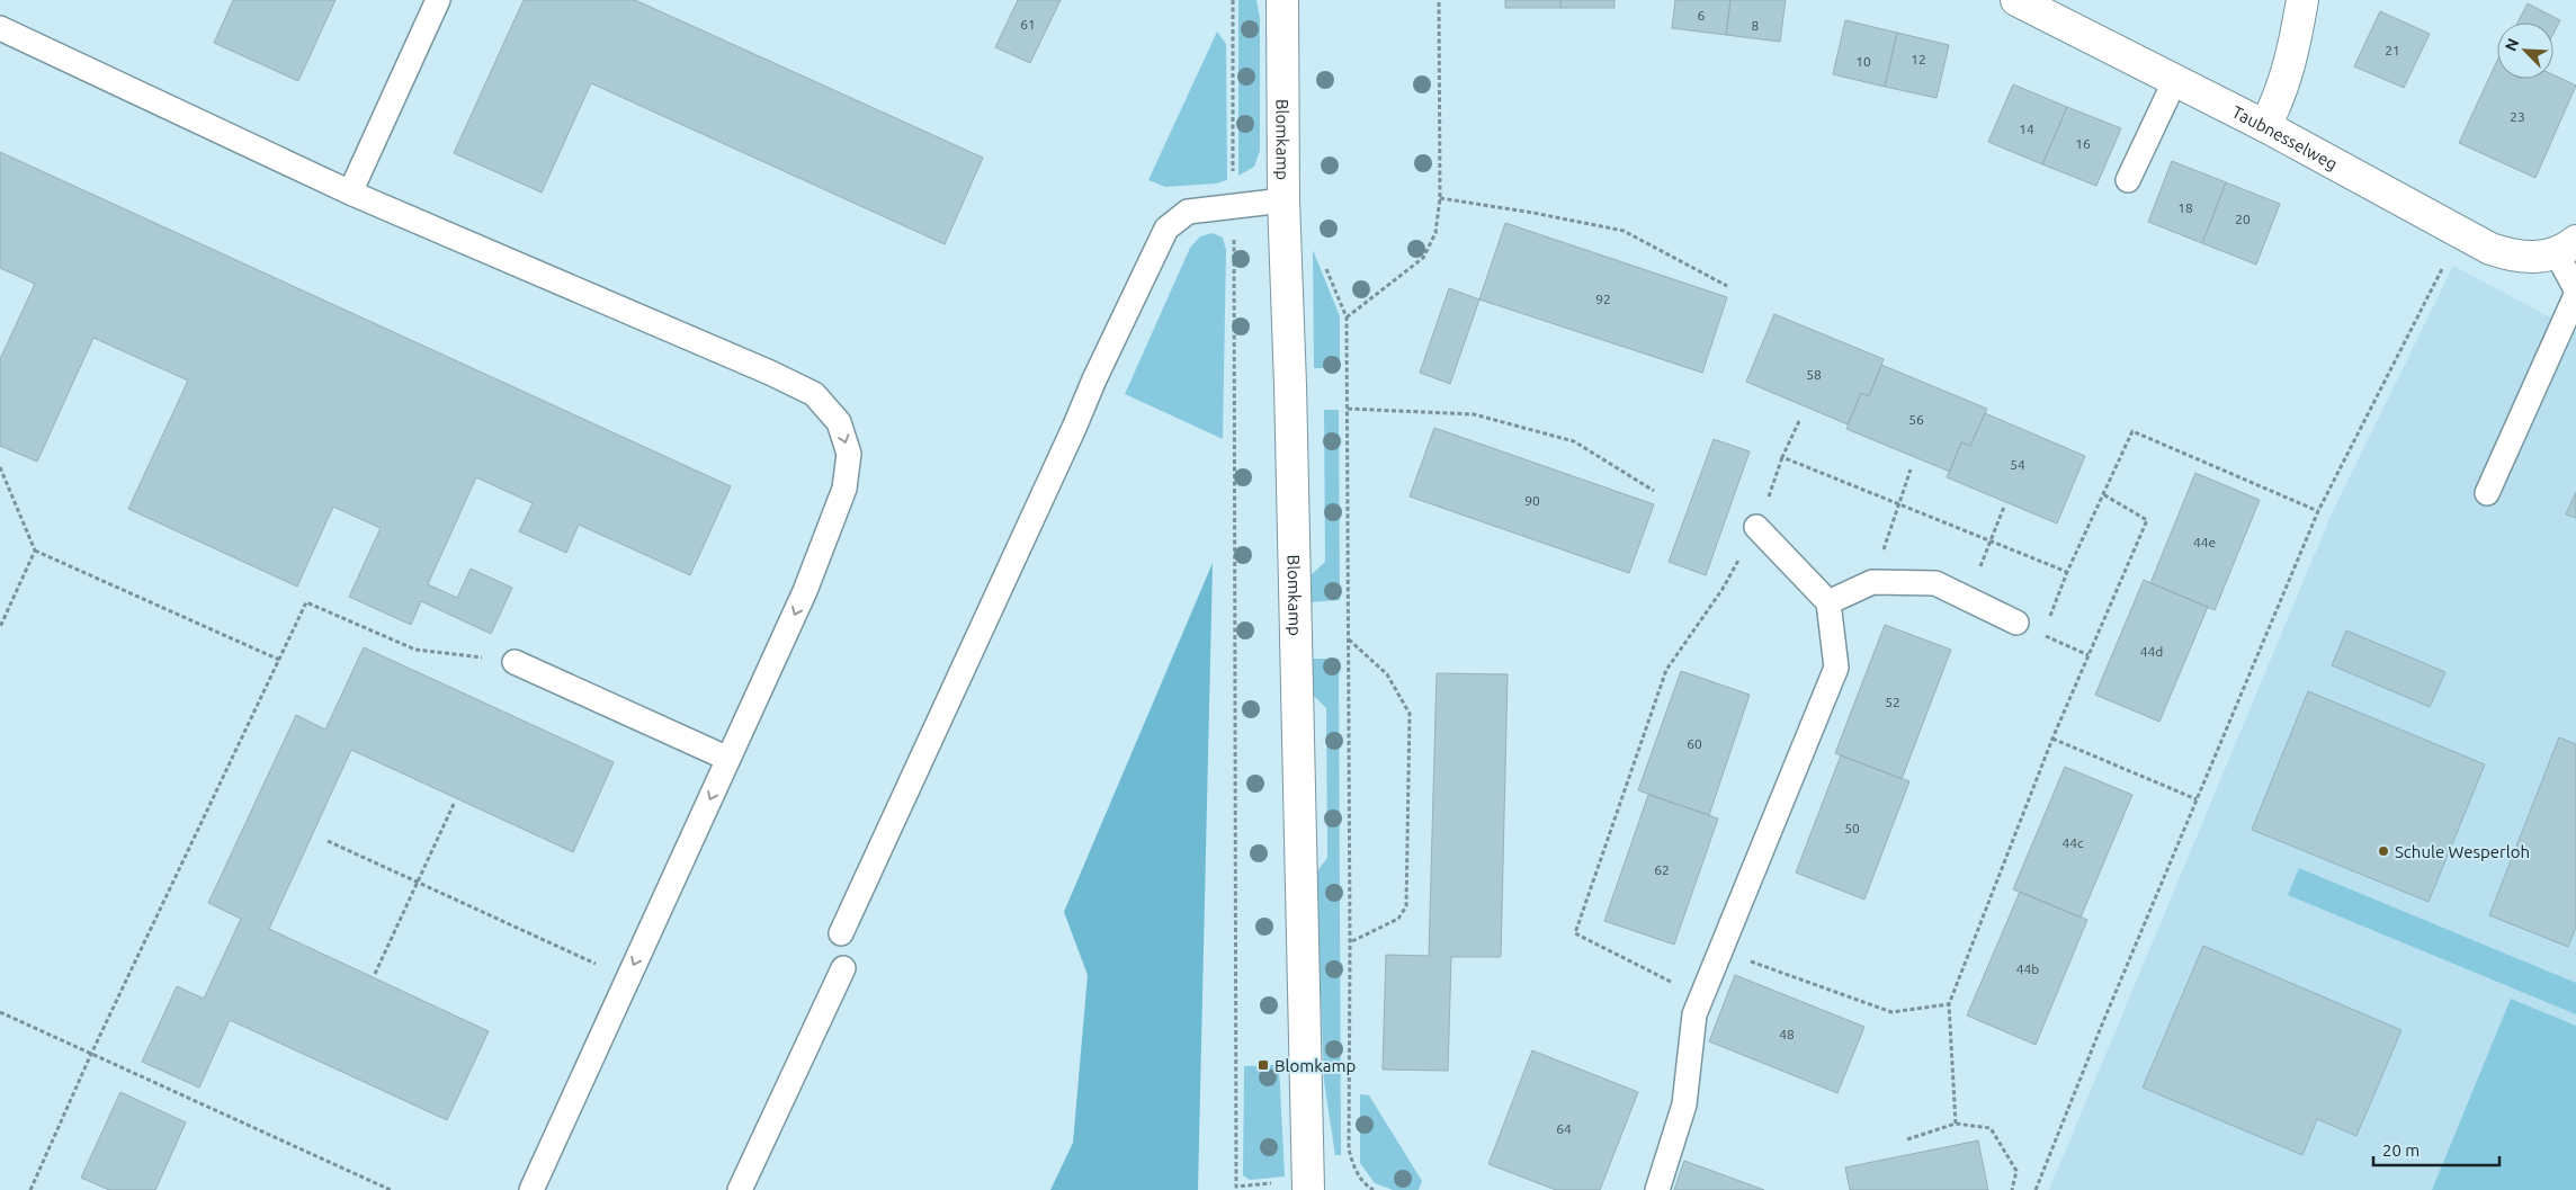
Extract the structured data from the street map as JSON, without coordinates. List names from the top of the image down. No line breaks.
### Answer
{"streets":{"street":["Taubnesselweg","Blomkamp"]},"places":{"other":["Schule Wesperloh"],"transit":["Blomkamp"]},"house_numbers":["6","61","8","21","12","10","23","14","16","18","20","92","58","56","54","90","44e","44d","52","60","50","44c","62","44b","48","64"],"scale_bar":"20 m","north":"top left"}
